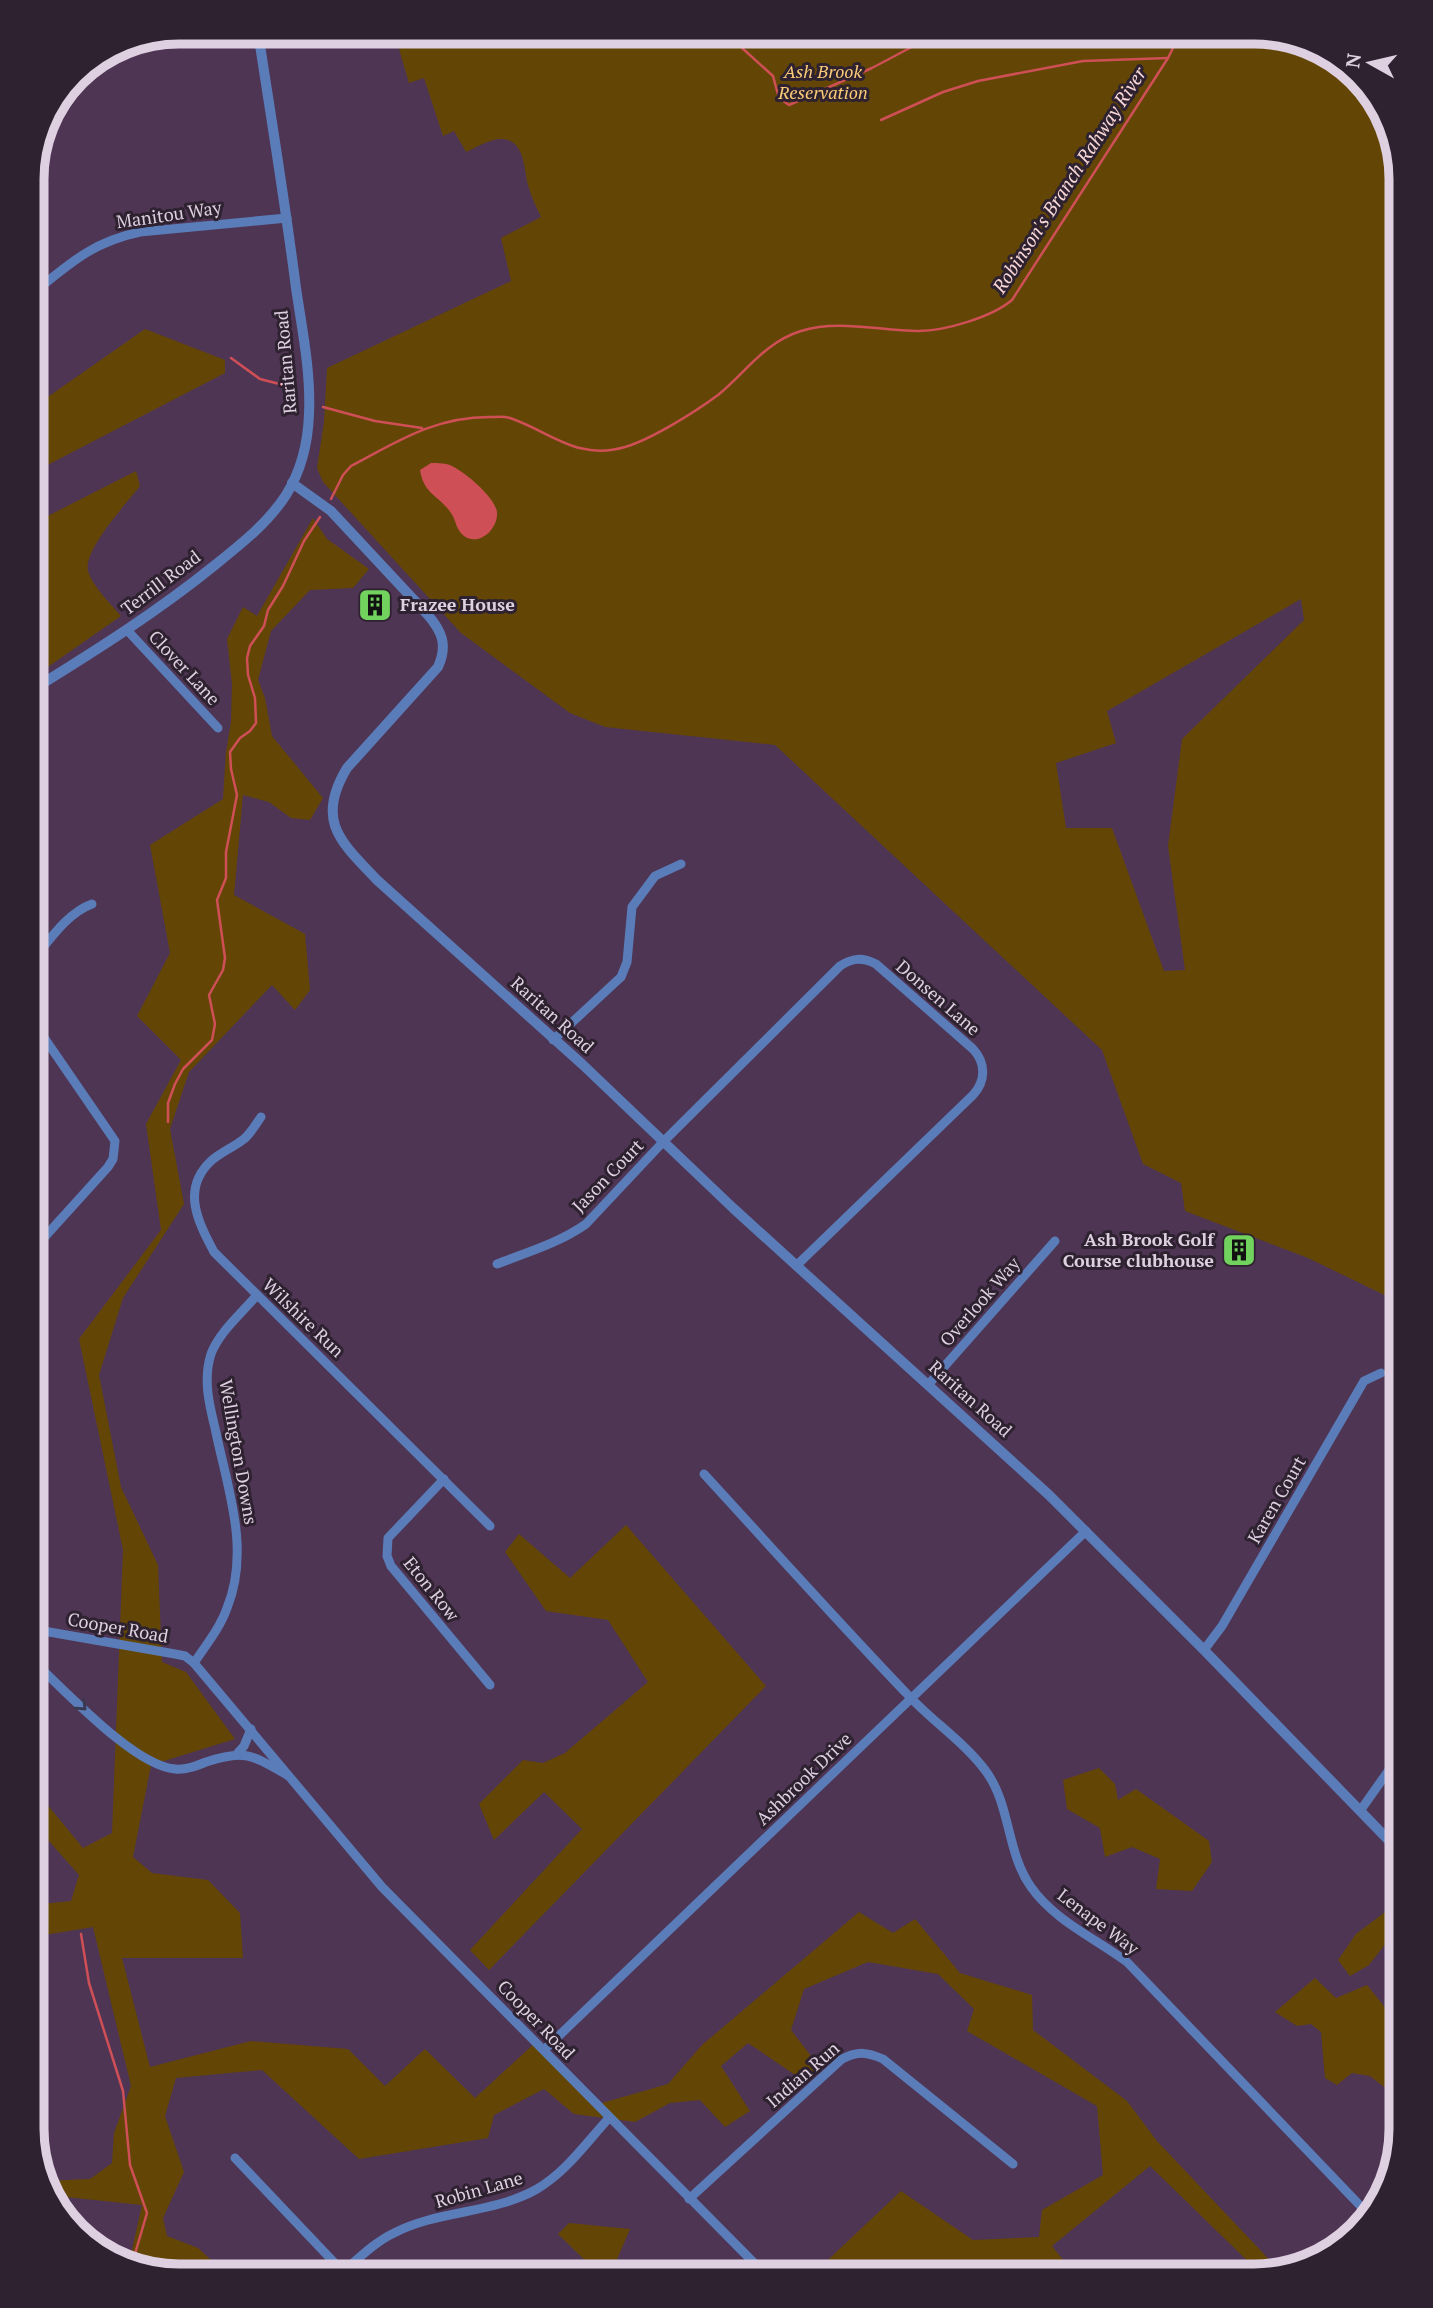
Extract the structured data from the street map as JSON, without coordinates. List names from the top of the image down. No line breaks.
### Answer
{"streets":{"street":["Manitou Way","Raritan Road","Terrill Road","Clover Lane","Donsen Lane","Jason Court","Overlook Way","Wilshire Run","Wellington Downs","Karen Court","Eton Row","Cooper Road","Ashbrook Drive","Lenape Way","Indian Run","Robin Lane"]},"crossings":[["Manitou Way","Raritan Road"],["Raritan Road","Terrill Road"],["Raritan Road","Donsen Lane"],["Raritan Road","Jason Court"],["Raritan Road","Overlook Way"],["Raritan Road","Karen Court"],["Raritan Road","Ashbrook Drive"],["Terrill Road","Clover Lane"],["Donsen Lane","Jason Court"],["Wilshire Run","Wellington Downs"],["Wilshire Run","Eton Row"],["Wellington Downs","Cooper Road"],["Cooper Road","Ashbrook Drive"],["Cooper Road","Indian Run"],["Cooper Road","Robin Lane"],["Ashbrook Drive","Lenape Way"]],"water":["Robinson's Branch Rahway River"],"parks":["Ash Brook Reservation"],"places":{"building":["Frazee House","Ash Brook Golf Course clubhouse"]},"north":"left"}
